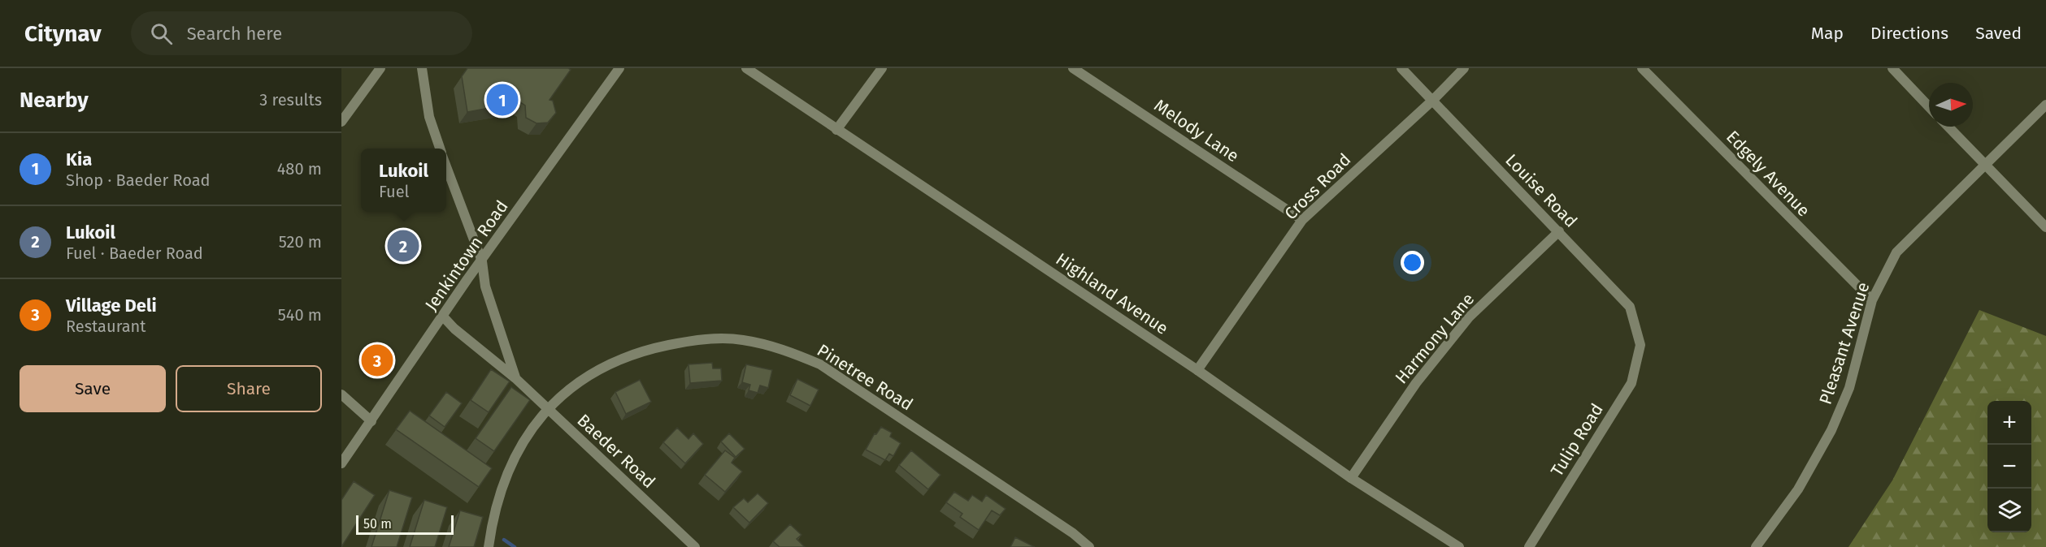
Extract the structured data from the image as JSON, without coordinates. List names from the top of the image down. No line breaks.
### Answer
{"streets":{"street":["Melody Lane","Edgely Avenue","Cross Road","Louise Road","Jenkintown Road","Highland Avenue","Harmony Lane","Pleasant Avenue","Pinetree Road","Tulip Road","Baeder Road"]},"crossings":[["Melody Lane","Cross Road"],["Edgely Avenue","Pleasant Avenue"],["Cross Road","Louise Road"],["Cross Road","Highland Avenue"],["Louise Road","Harmony Lane"],["Louise Road","Tulip Road"],["Jenkintown Road","Baeder Road"],["Highland Avenue","Harmony Lane"],["Pinetree Road","Baeder Road"]],"scale_bar":"50 m","north":"right","page":{"header":"Citynav","search":"Search here","nav":["Map","Directions","Saved"],"heading":["Nearby","3 results"],"pins":["1","2","3"],"list":[{"mark":"1","name":"Kia","note":"Shop · Baeder Road","value":"480 m"},{"mark":"2","name":"Lukoil","note":"Fuel · Baeder Road","value":"520 m"},{"mark":"3","name":"Village Deli","note":"Restaurant","value":"540 m"}],"popup":["Lukoil","Fuel"],"buttons":["Save","Share"],"map_buttons":["+","−"],"scale":"50 m"}}
